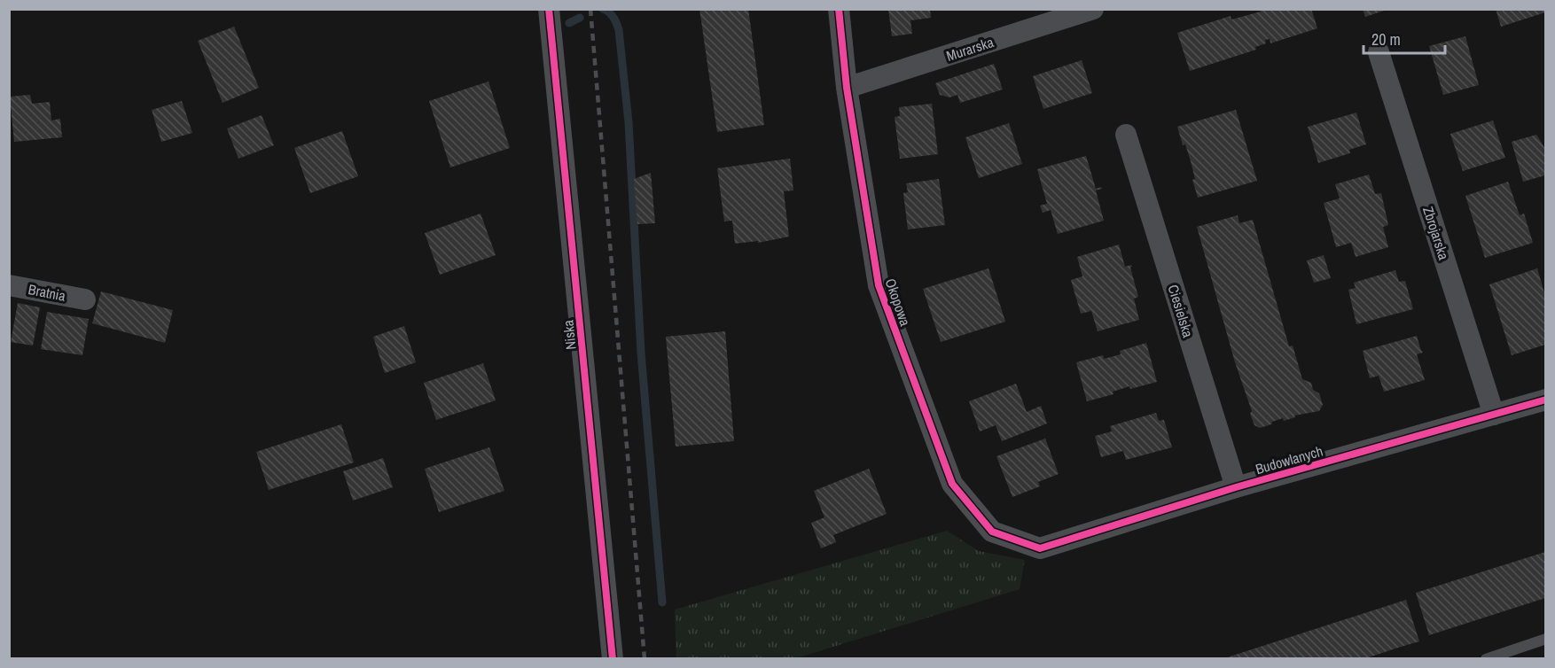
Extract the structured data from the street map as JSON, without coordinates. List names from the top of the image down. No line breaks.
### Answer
{"streets":{"street":["Murarska","Zbrojarska","Bratnia","Okopowa","Ciesielska","Niska","Budowlanych"]},"crossings":[["Murarska","Okopowa"],["Zbrojarska","Budowlanych"],["Okopowa","Budowlanych"],["Ciesielska","Budowlanych"]],"scale_bar":"20 m"}
